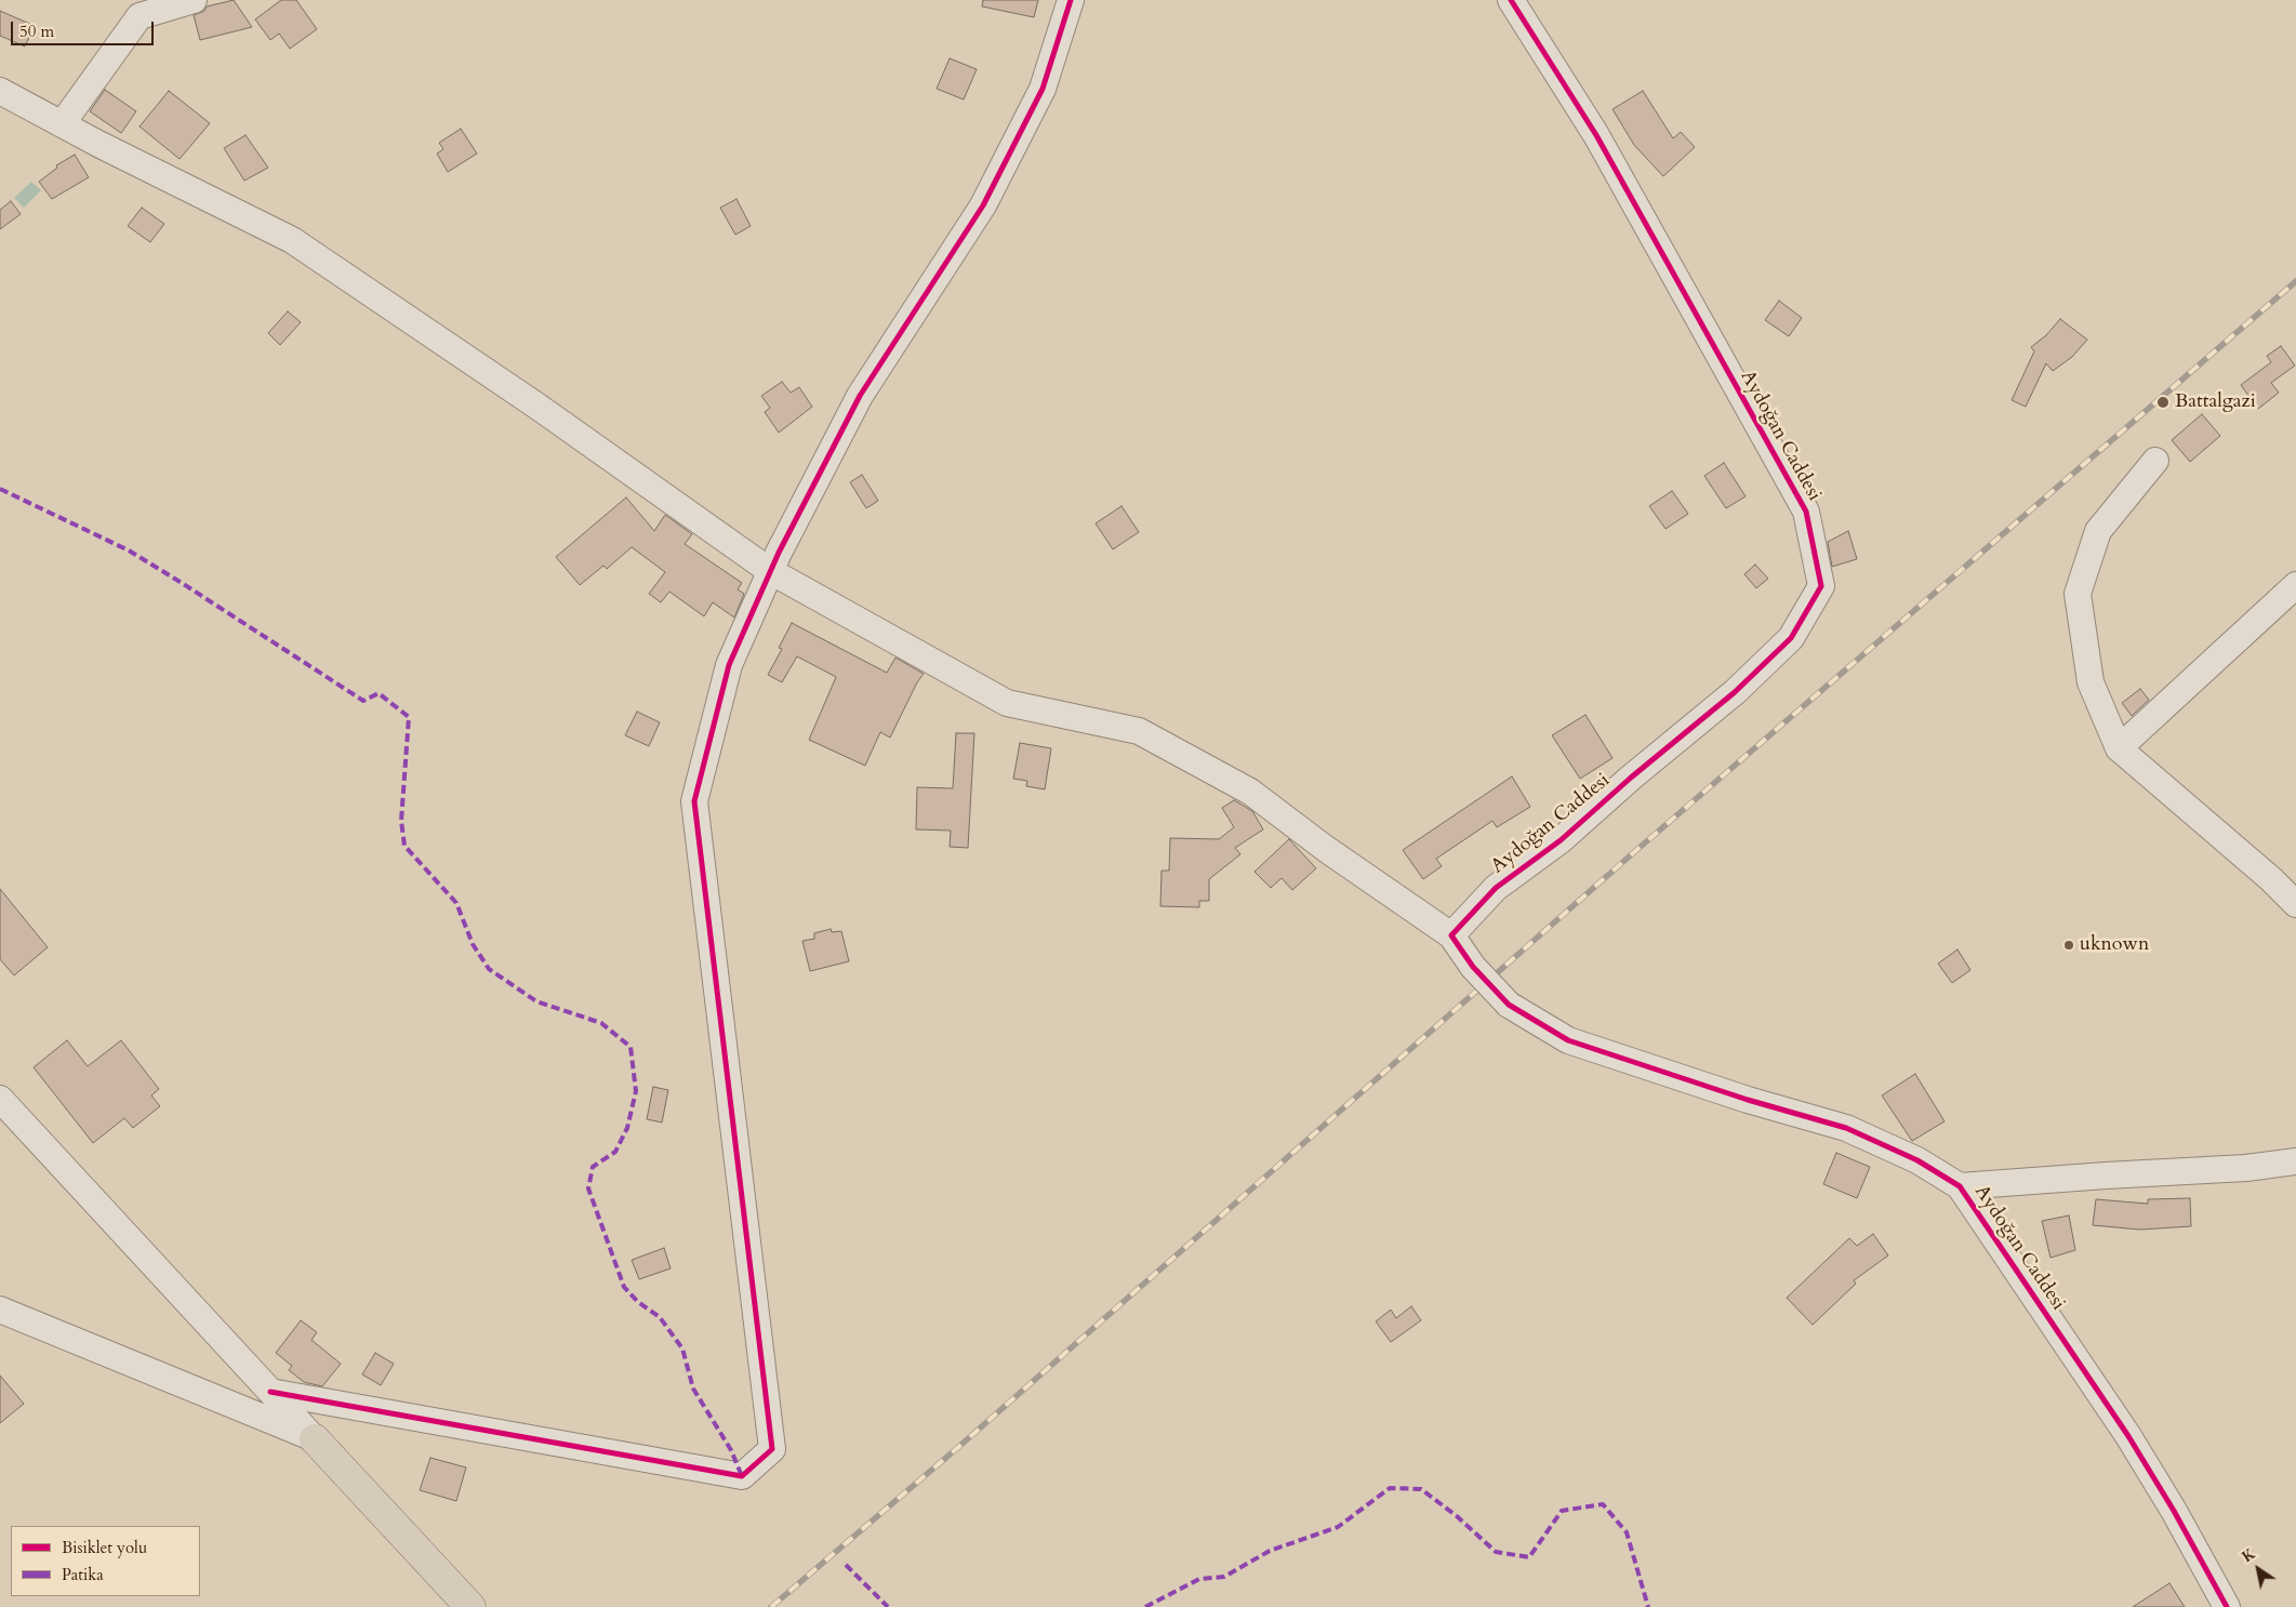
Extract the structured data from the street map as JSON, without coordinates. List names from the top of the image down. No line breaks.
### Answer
{"streets":{"street":["Aydoğan Caddesi"]},"places":["Battalgazi","uknown"],"legend":["Bisiklet yolu","Patika"],"scale_bar":"50 m","north":"top left"}
